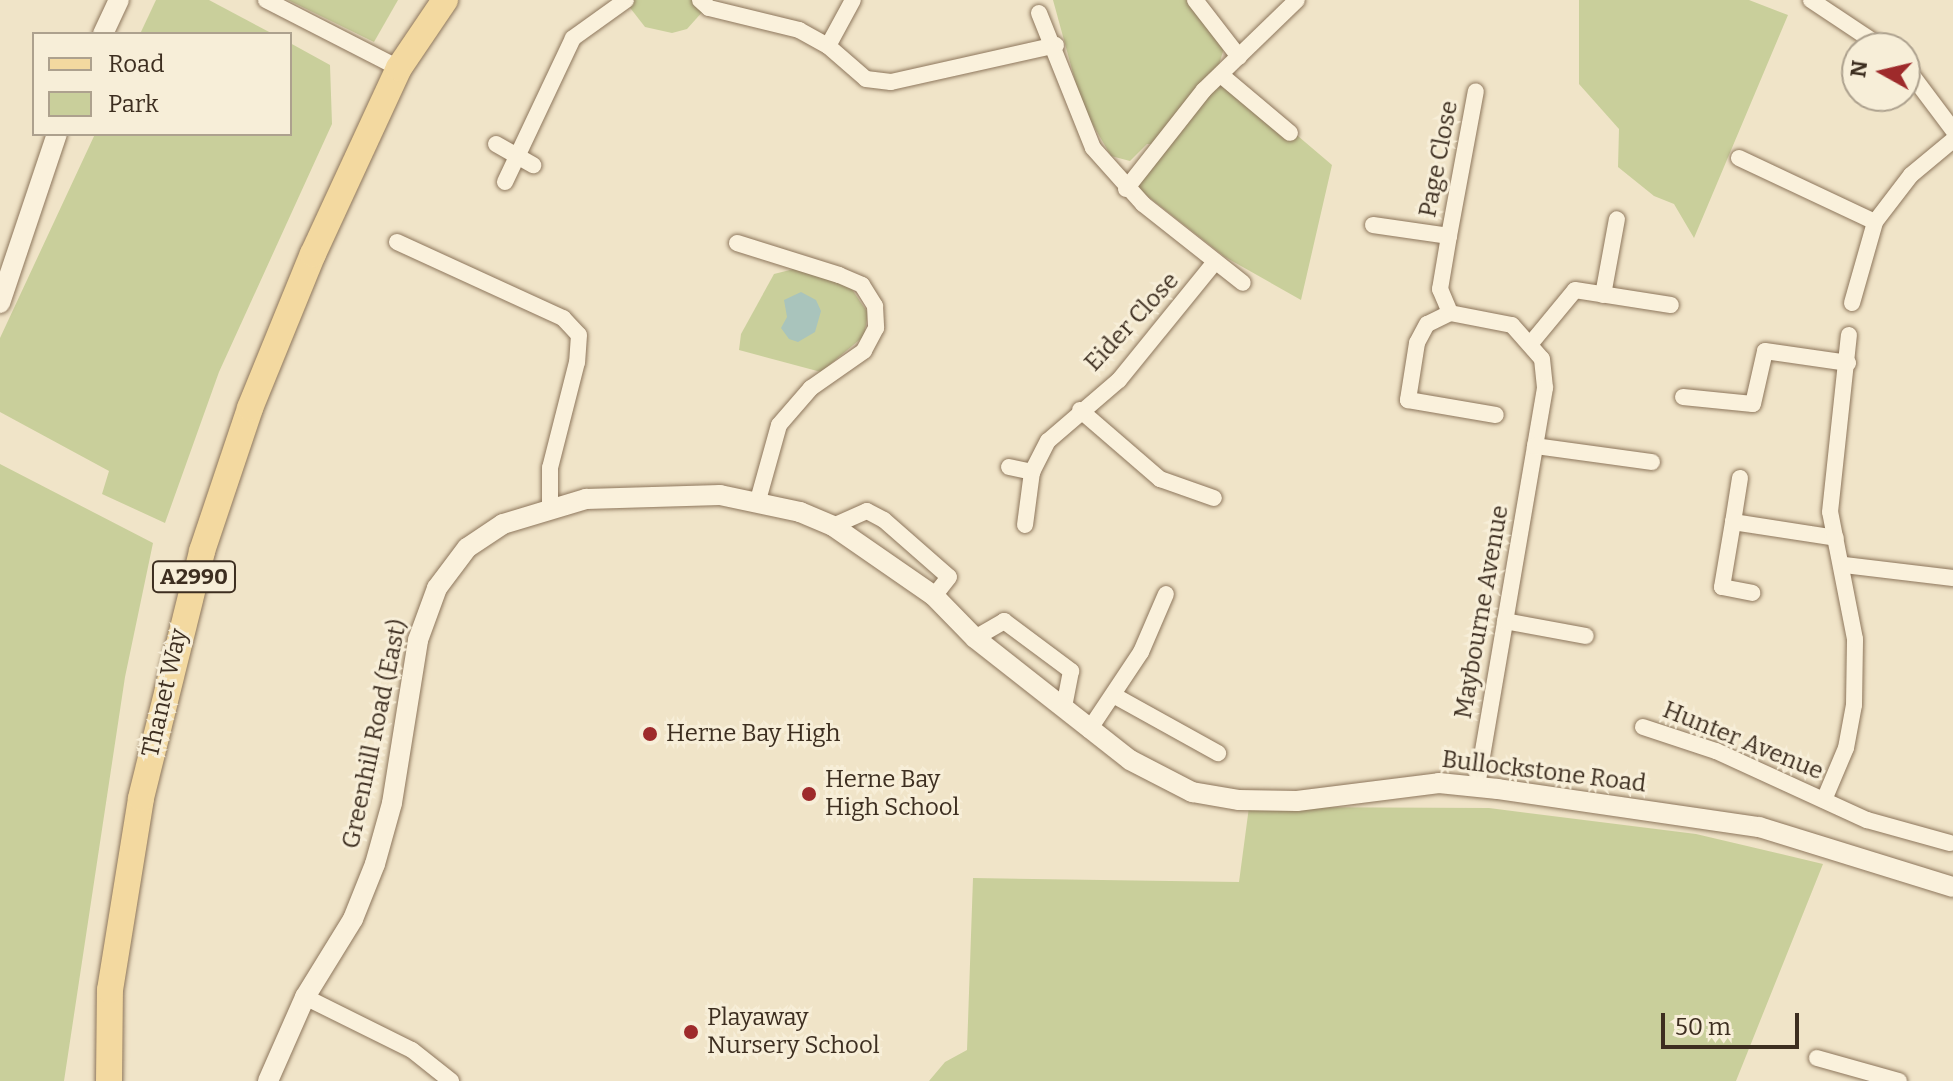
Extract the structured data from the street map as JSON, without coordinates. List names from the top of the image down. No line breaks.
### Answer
{"streets":{"main road":["A2990","Thanet Way"],"street":["Page Close","Eider Close","Maybourne Avenue","Greenhill Road (East)","Hunter Avenue","Bullockstone Road"]},"crossings":[["Maybourne Avenue","Bullockstone Road"],["Greenhill Road (East)","Bullockstone Road"]],"places":["Herne Bay High","Herne Bay High School","Playaway Nursery School"],"legend":["Road","Park"],"scale_bar":"50 m","north":"left"}
